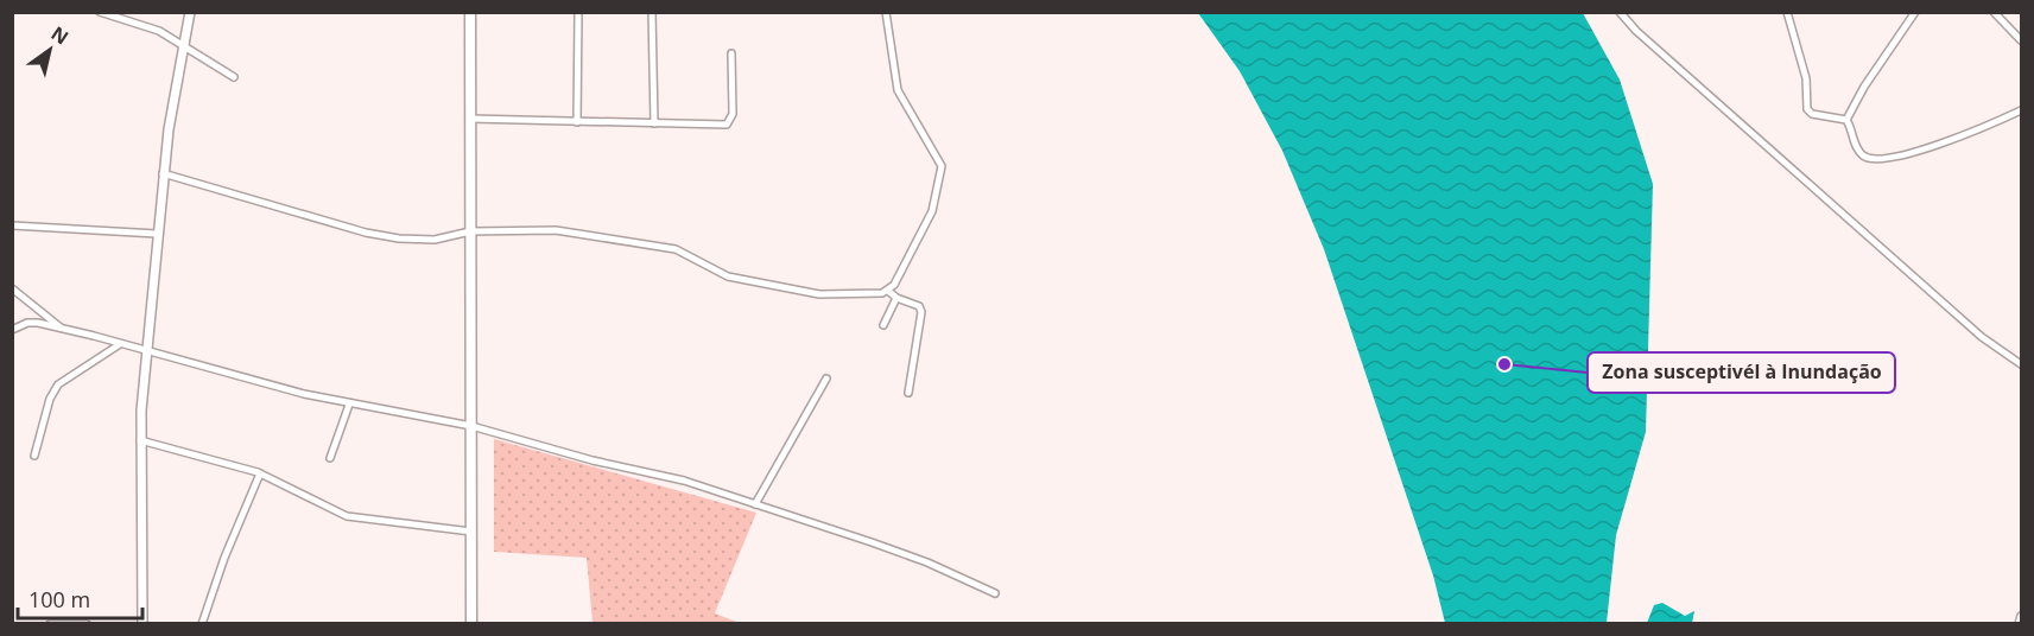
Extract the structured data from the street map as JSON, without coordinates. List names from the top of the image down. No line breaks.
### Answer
{"places":["Zona susceptivél à Inundação"],"scale_bar":"100 m","north":"top right"}
